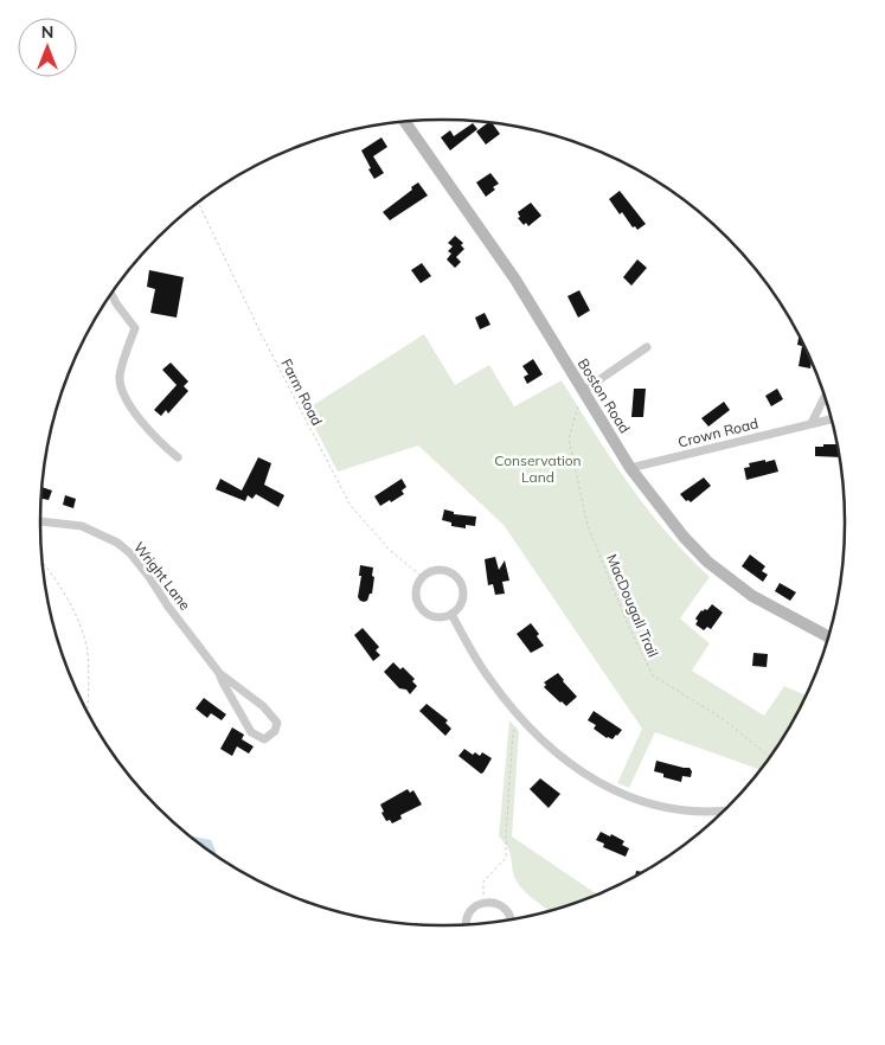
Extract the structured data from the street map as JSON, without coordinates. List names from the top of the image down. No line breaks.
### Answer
{"streets":{"main road":["Boston Road"],"street":["Crown Road","Wright Lane"],"path":["Farm Road","MacDougall Trail"]},"crossings":[["Boston Road","Crown Road"],["Boston Road","MacDougall Trail"]],"parks":["Conservation Land"],"north":"top"}
